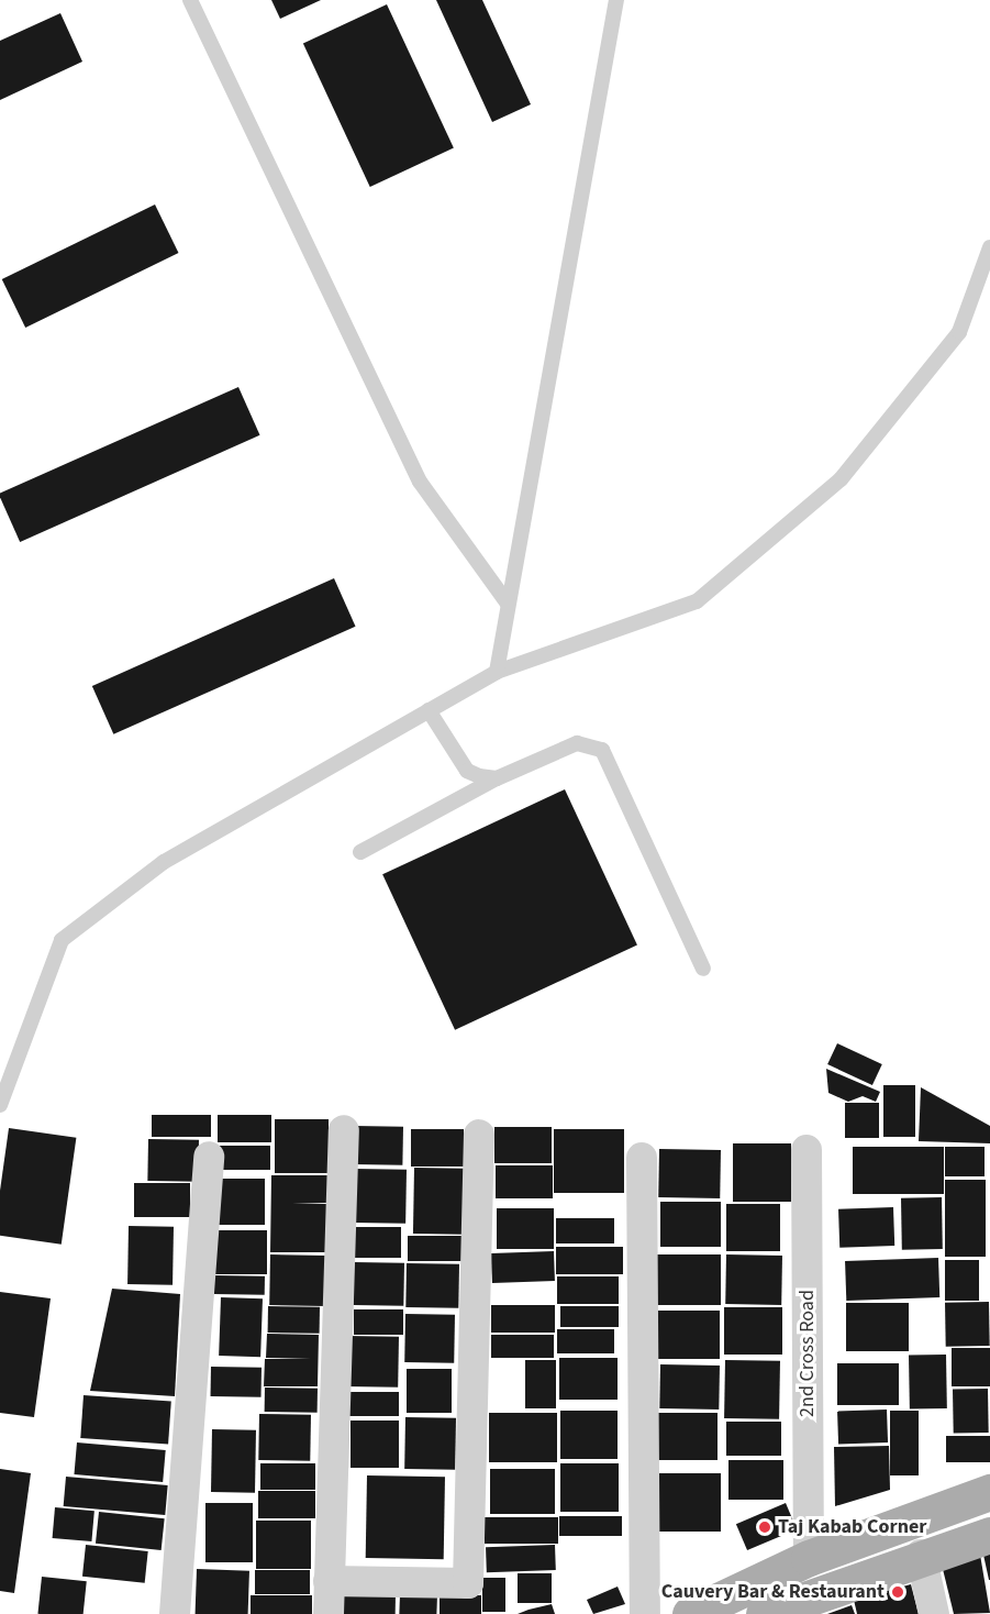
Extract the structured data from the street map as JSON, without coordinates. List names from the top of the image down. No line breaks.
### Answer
{"streets":{"street":["2nd Cross Road"]},"places":["Taj Kabab Corner","Cauvery Bar & Restaurant"]}
